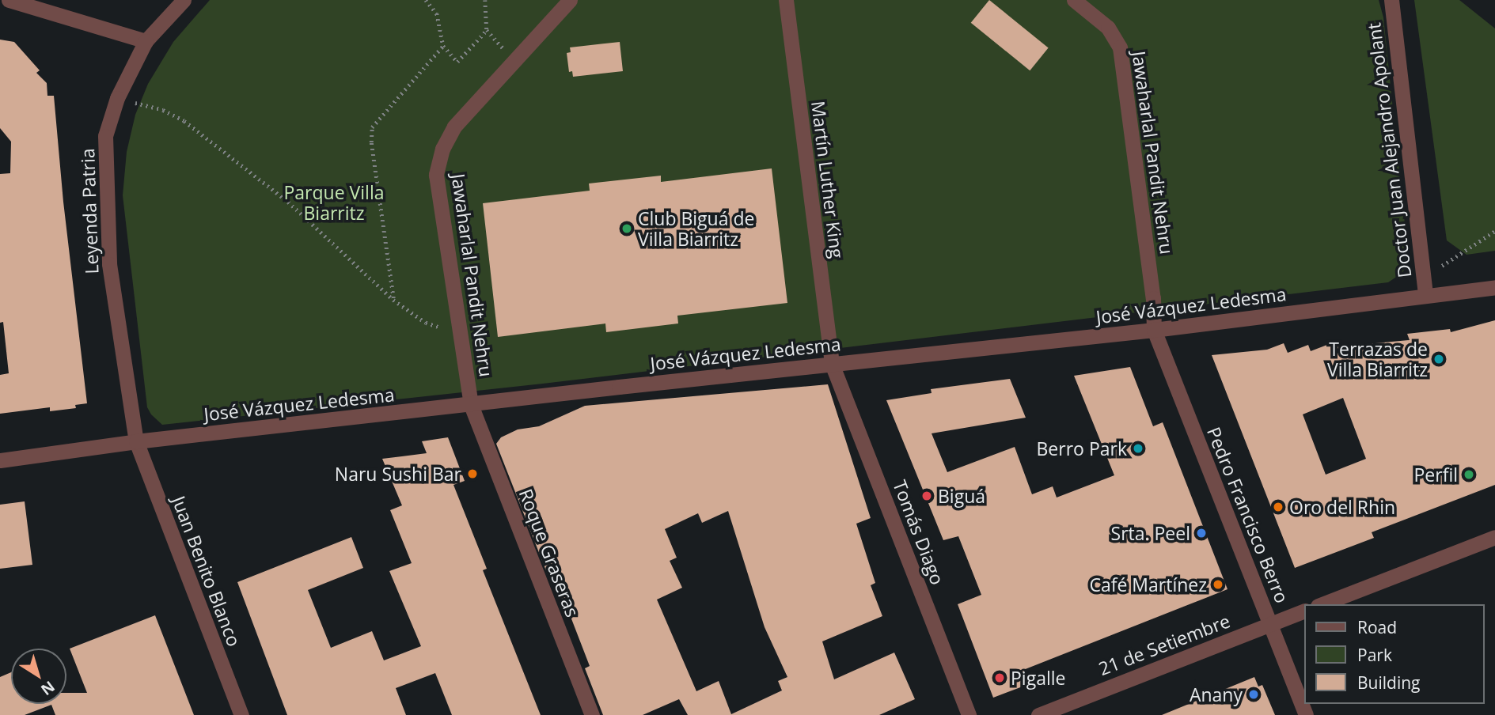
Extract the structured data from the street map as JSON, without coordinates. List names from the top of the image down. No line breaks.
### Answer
{"streets":{"street":["Doctor Juan Alejandro Apolant","Jawaharlal Pandit Nehru","Martín Luther King","Leyenda Patria","José Vázquez Ledesma","Pedro Francisco Berro","Tomás Diago","Roque Graseras","Juan Benito Blanco","21 de Setiembre"]},"crossings":[["Doctor Juan Alejandro Apolant","José Vázquez Ledesma"],["Jawaharlal Pandit Nehru","José Vázquez Ledesma"],["Jawaharlal Pandit Nehru","Pedro Francisco Berro"],["Jawaharlal Pandit Nehru","Roque Graseras"],["Martín Luther King","José Vázquez Ledesma"],["Martín Luther King","Tomás Diago"],["Leyenda Patria","José Vázquez Ledesma"],["Leyenda Patria","Juan Benito Blanco"],["José Vázquez Ledesma","Pedro Francisco Berro"],["José Vázquez Ledesma","Tomás Diago"],["José Vázquez Ledesma","Roque Graseras"],["José Vázquez Ledesma","Juan Benito Blanco"],["Pedro Francisco Berro","21 de Setiembre"]],"parks":["Parque Villa Biarritz"],"places":["Club Biguá de Villa Biarritz","Terrazas de Villa Biarritz","Berro Park","Naru Sushi Bar","Perfil","Biguá","Oro del Rhin","Srta. Peel","Café Martínez","Pigalle","Anany"],"legend":["Road","Park","Building"],"north":"bottom right"}
